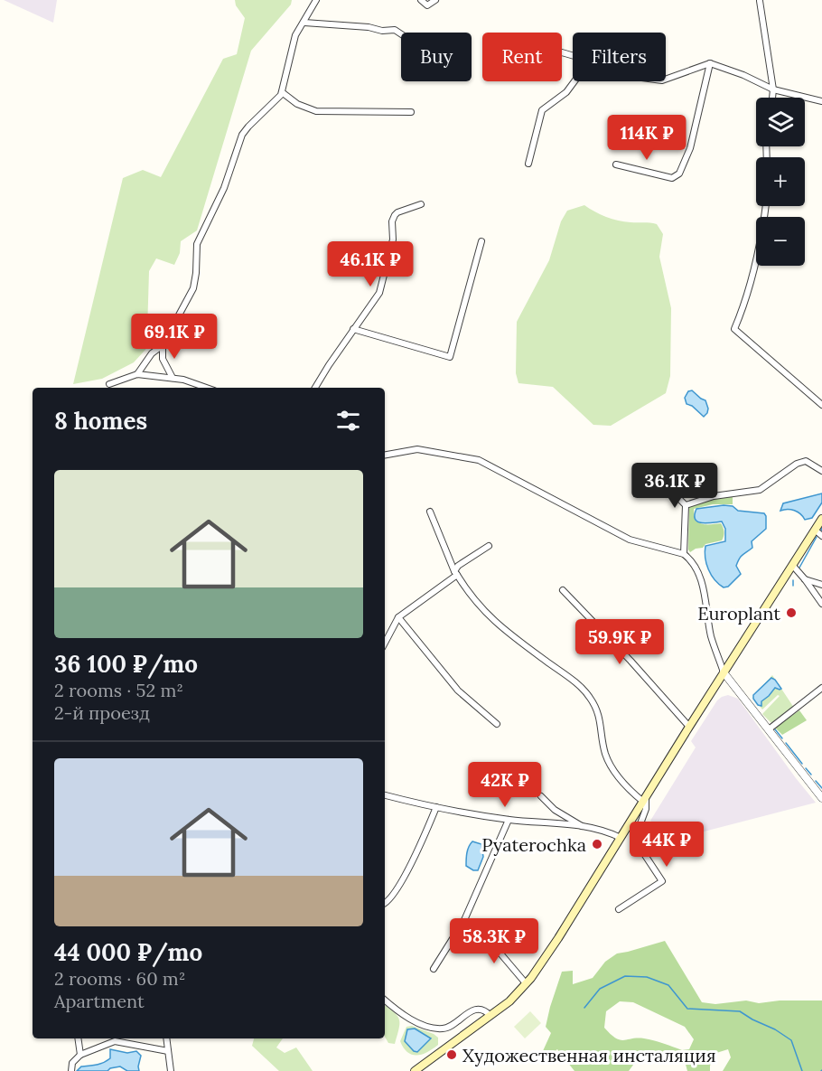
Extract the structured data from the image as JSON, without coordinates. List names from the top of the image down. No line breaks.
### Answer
{"places":["Europlant","Pyaterochka","Художественная инсталяция"],"page":{"chip":["Buy","Rent","Filters"],"map_buttons":["+","−"],"price":["114K ₽","46.1K ₽","69.1K ₽","36.1K ₽","59.9K ₽","42K ₽","44K ₽","58.3K ₽"],"heading":"8 homes","list":[{"name":"36 100 ₽/mo","note":"2 rooms · 52 m² · 2-й проезд"},{"name":"44 000 ₽/mo","note":"2 rooms · 60 m² · Apartment"}]}}
